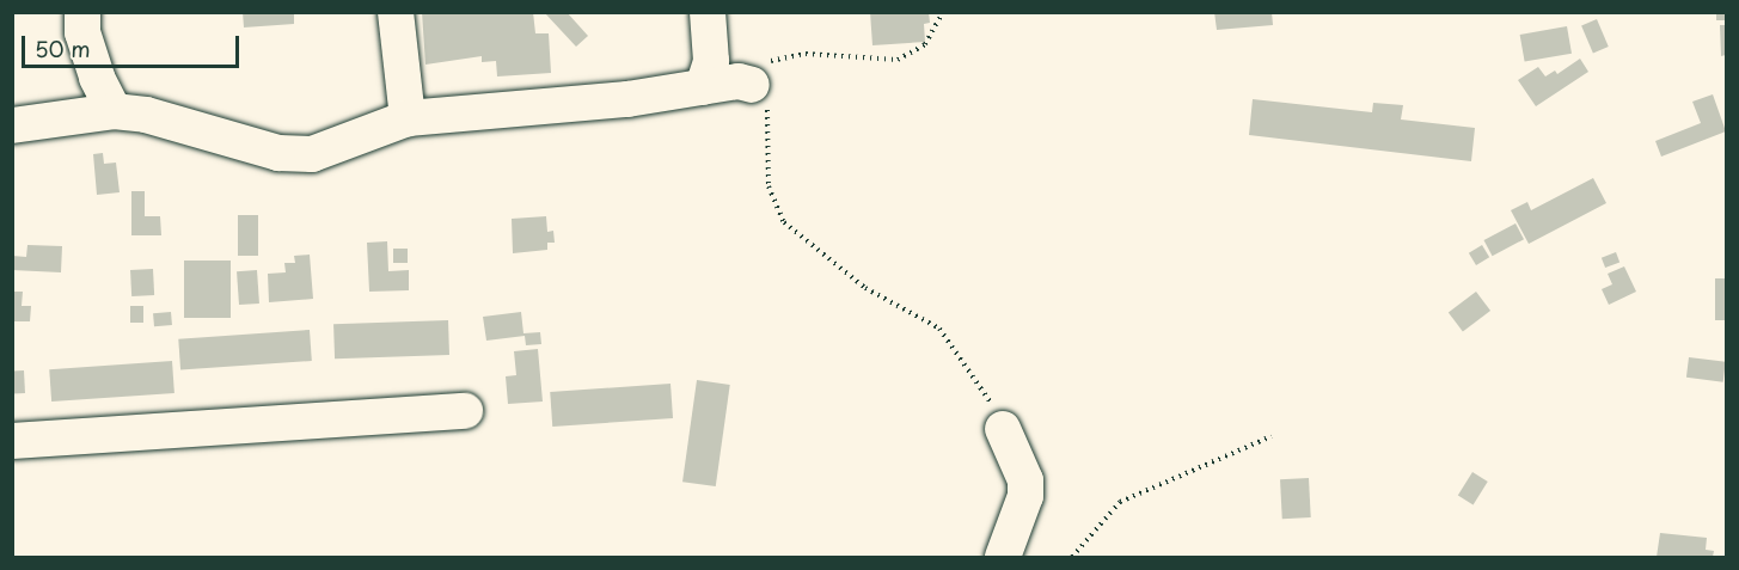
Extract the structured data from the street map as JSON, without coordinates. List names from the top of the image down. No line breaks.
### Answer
{"scale_bar":"50 m"}
